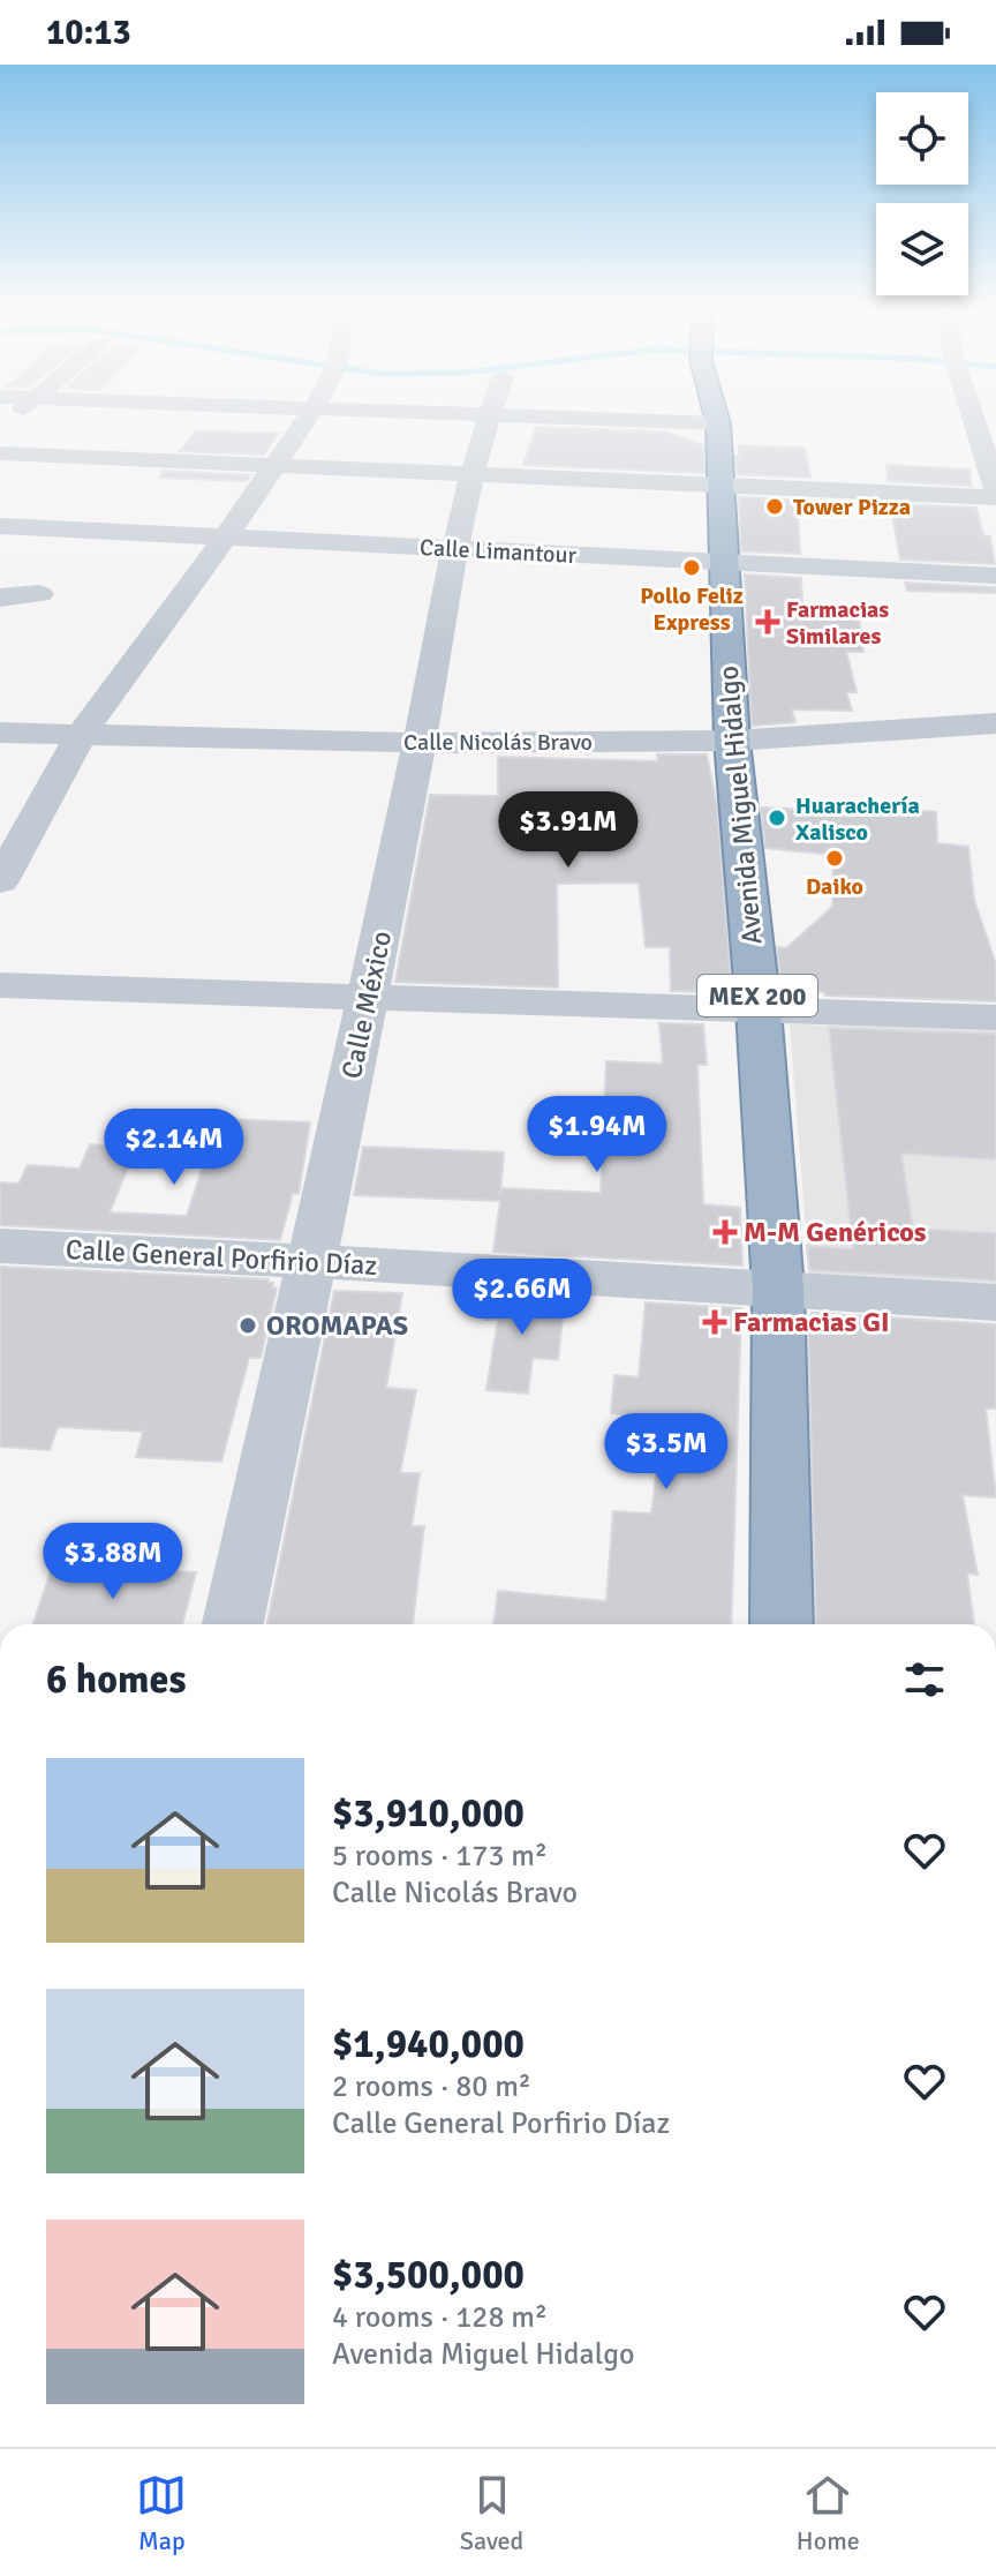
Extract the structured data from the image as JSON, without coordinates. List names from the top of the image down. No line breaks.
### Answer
{"streets":{"highway":["Avenida Miguel Hidalgo","MEX 200"],"street":["Calle Limantour","Calle Nicolás Bravo","Calle México","Calle General Porfirio Díaz"]},"crossings":[["Calle Limantour","Avenida Miguel Hidalgo"],["Calle Limantour","Calle México"],["Calle Nicolás Bravo","Avenida Miguel Hidalgo"],["Calle Nicolás Bravo","Calle México"],["Avenida Miguel Hidalgo","Calle General Porfirio Díaz"],["Calle México","Calle General Porfirio Díaz"]],"places":{"other":["Tower Pizza","Pollo Feliz Express","Huarachería Xalisco","Daiko","OROMAPAS"],"health":["Farmacias Similares","M-M Genéricos","Farmacias GI"]},"page":{"status":"10:13","price":["$3.91M","$1.94M","$2.14M","$2.66M","$3.5M","$3.88M"],"heading":"6 homes","list":[{"name":"$3,910,000","note":"5 rooms · 173 m² · Calle Nicolás Bravo"},{"name":"$1,940,000","note":"2 rooms · 80 m² · Calle General Porfirio Díaz"},{"name":"$3,500,000","note":"4 rooms · 128 m² · Avenida Miguel Hidalgo"}],"tabs":["Map","Saved","Home"]}}
